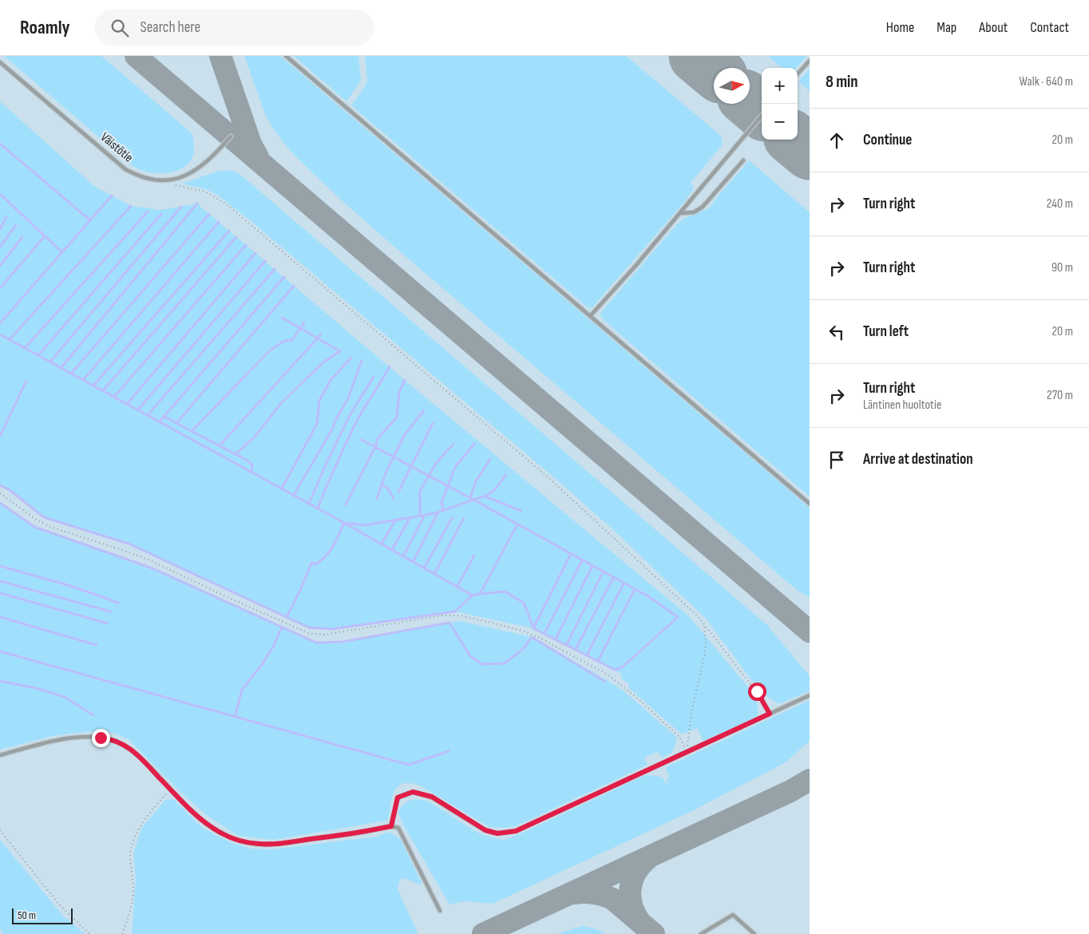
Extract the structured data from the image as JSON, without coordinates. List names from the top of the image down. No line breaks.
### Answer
{"streets":{"lane":["Väistötie"]},"scale_bar":"50 m","north":"right","page":{"header":"Roamly","search":"Search here","nav":["Home","Map","About","Contact"],"heading":["8 min","Walk · 640 m"],"map_buttons":["+","−"],"list":[["Continue","20 m"],["Turn right","240 m"],["Turn right","90 m"],["Turn left","20 m"],["Turn right","Läntinen huoltotie","270 m"],"Arrive at destination"],"scale":"50 m"}}
